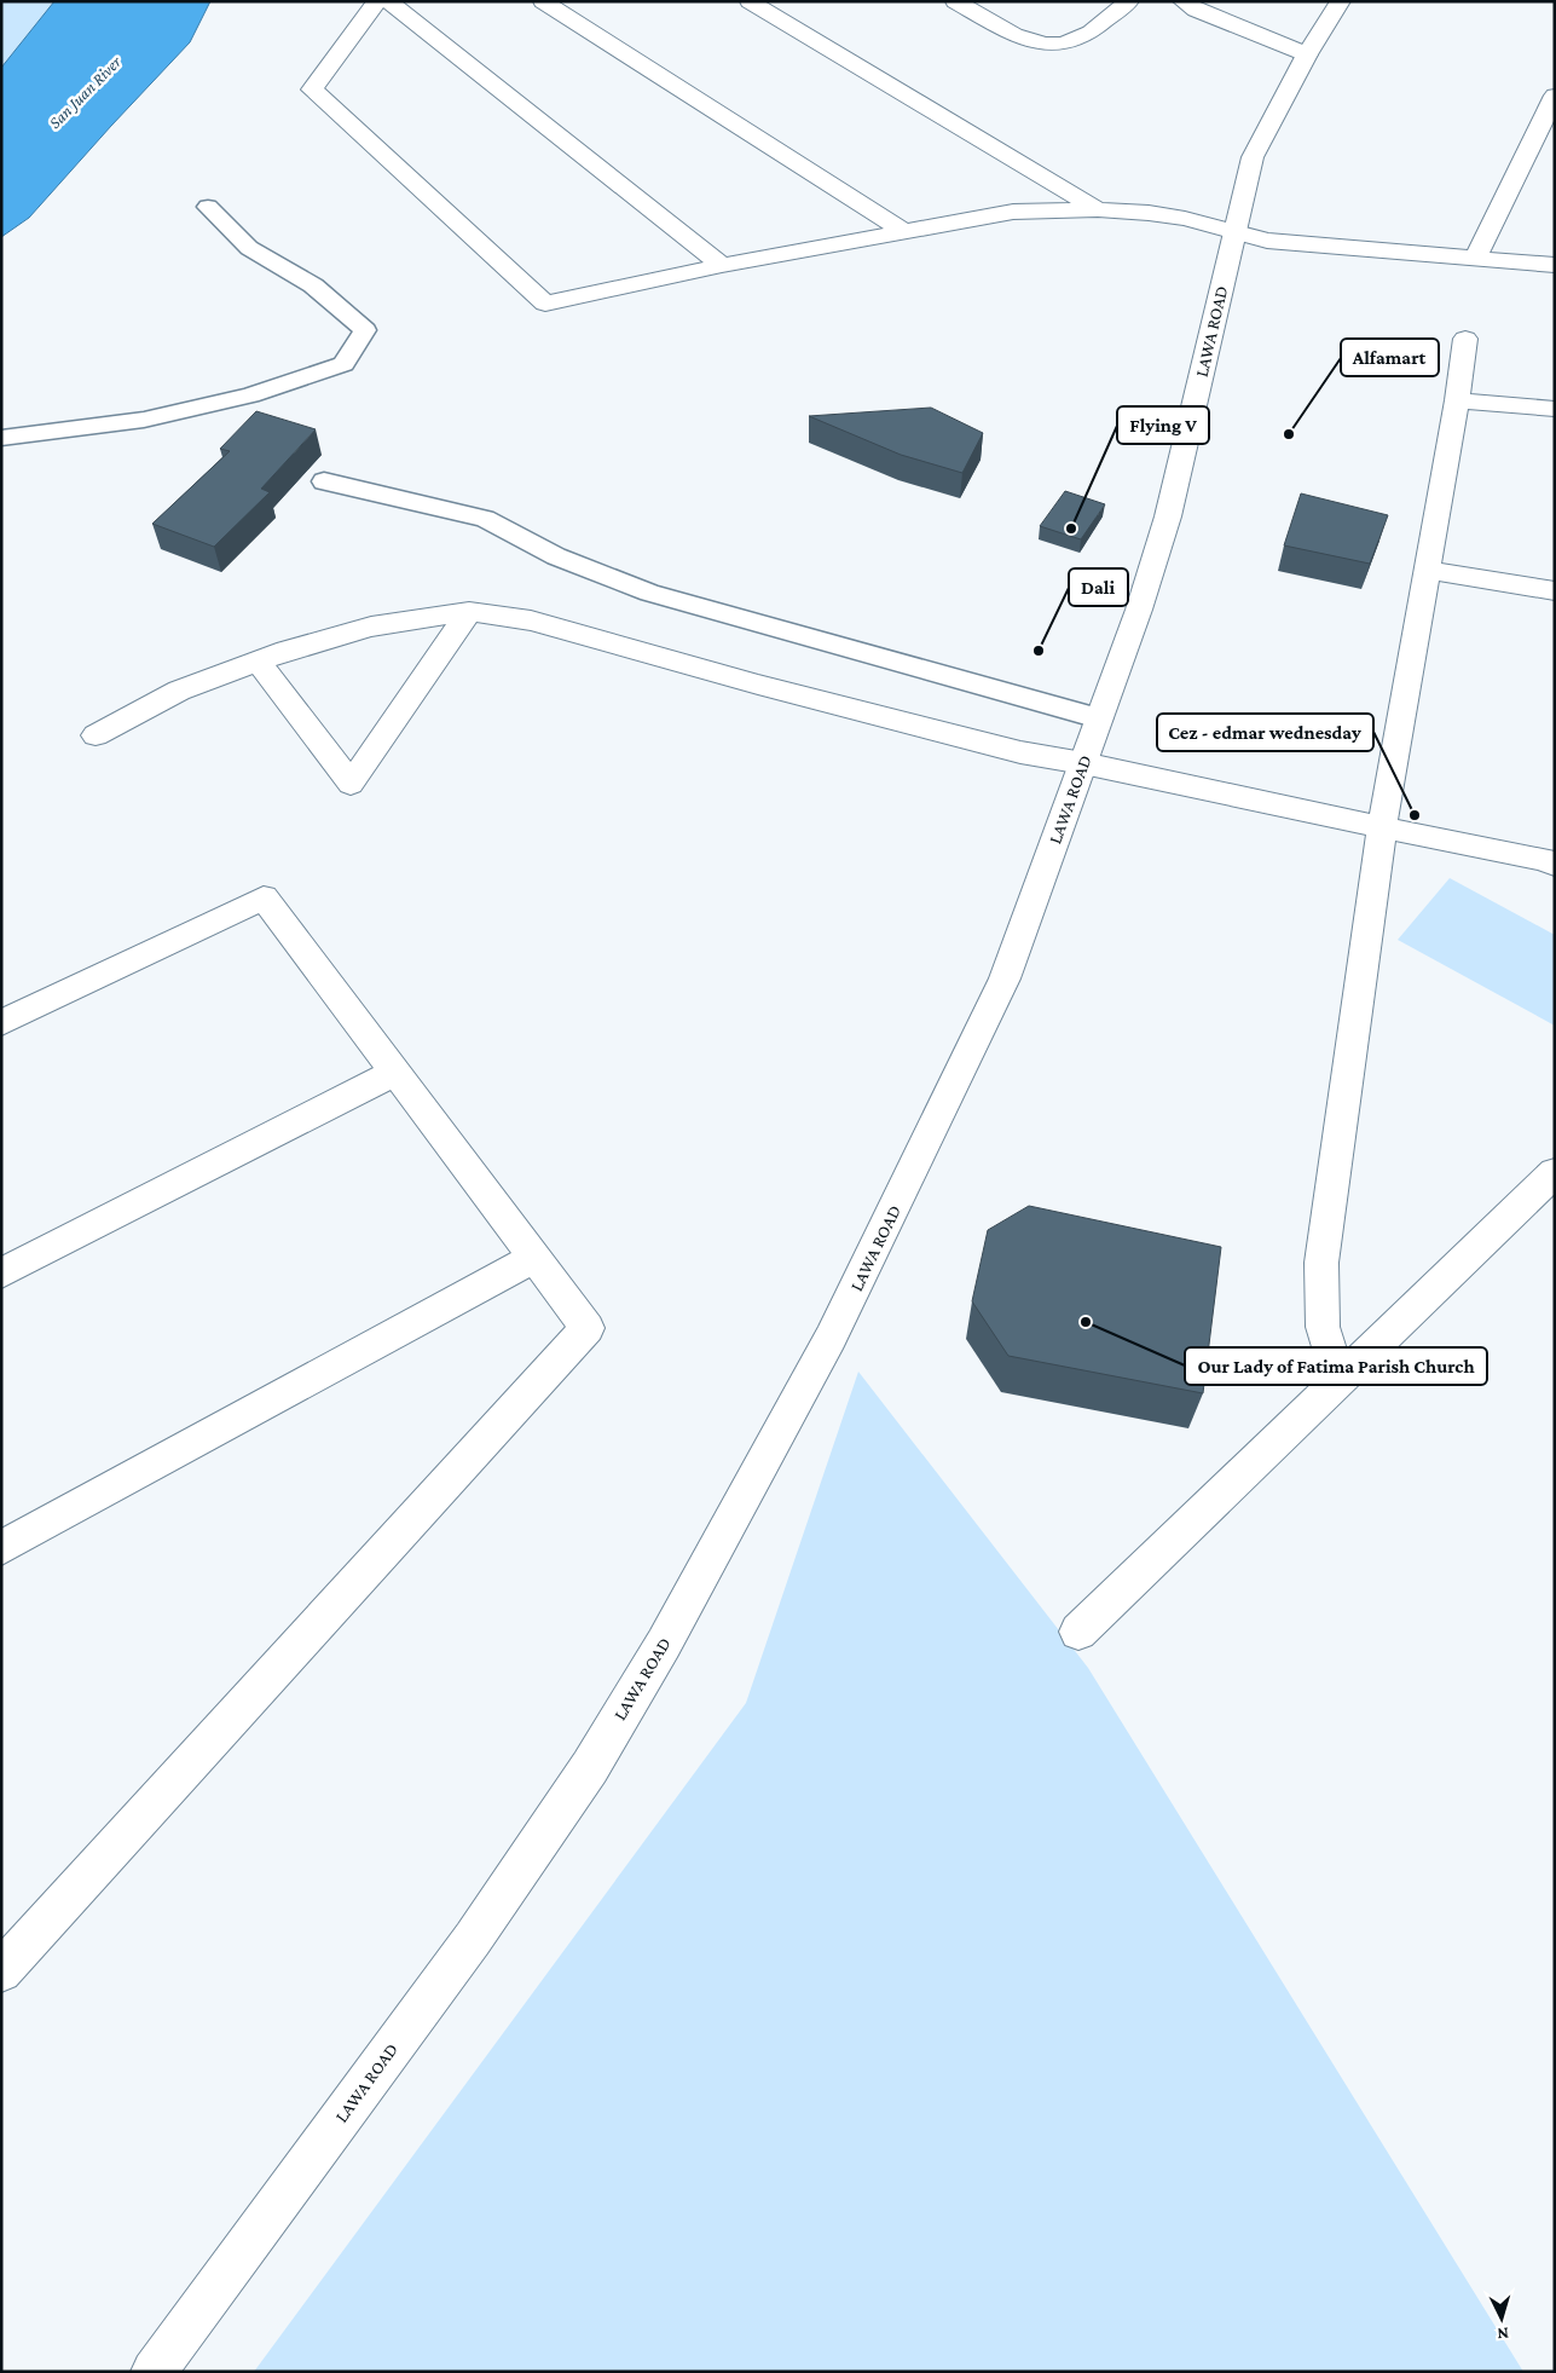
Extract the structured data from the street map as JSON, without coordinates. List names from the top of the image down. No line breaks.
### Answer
{"streets":{"street":["LAWA ROAD"]},"water":["San Juan River"],"places":["Alfamart","Flying V","Dali","Cez - edmar wednesday","Our Lady of Fatima Parish Church"],"north":"bottom"}
